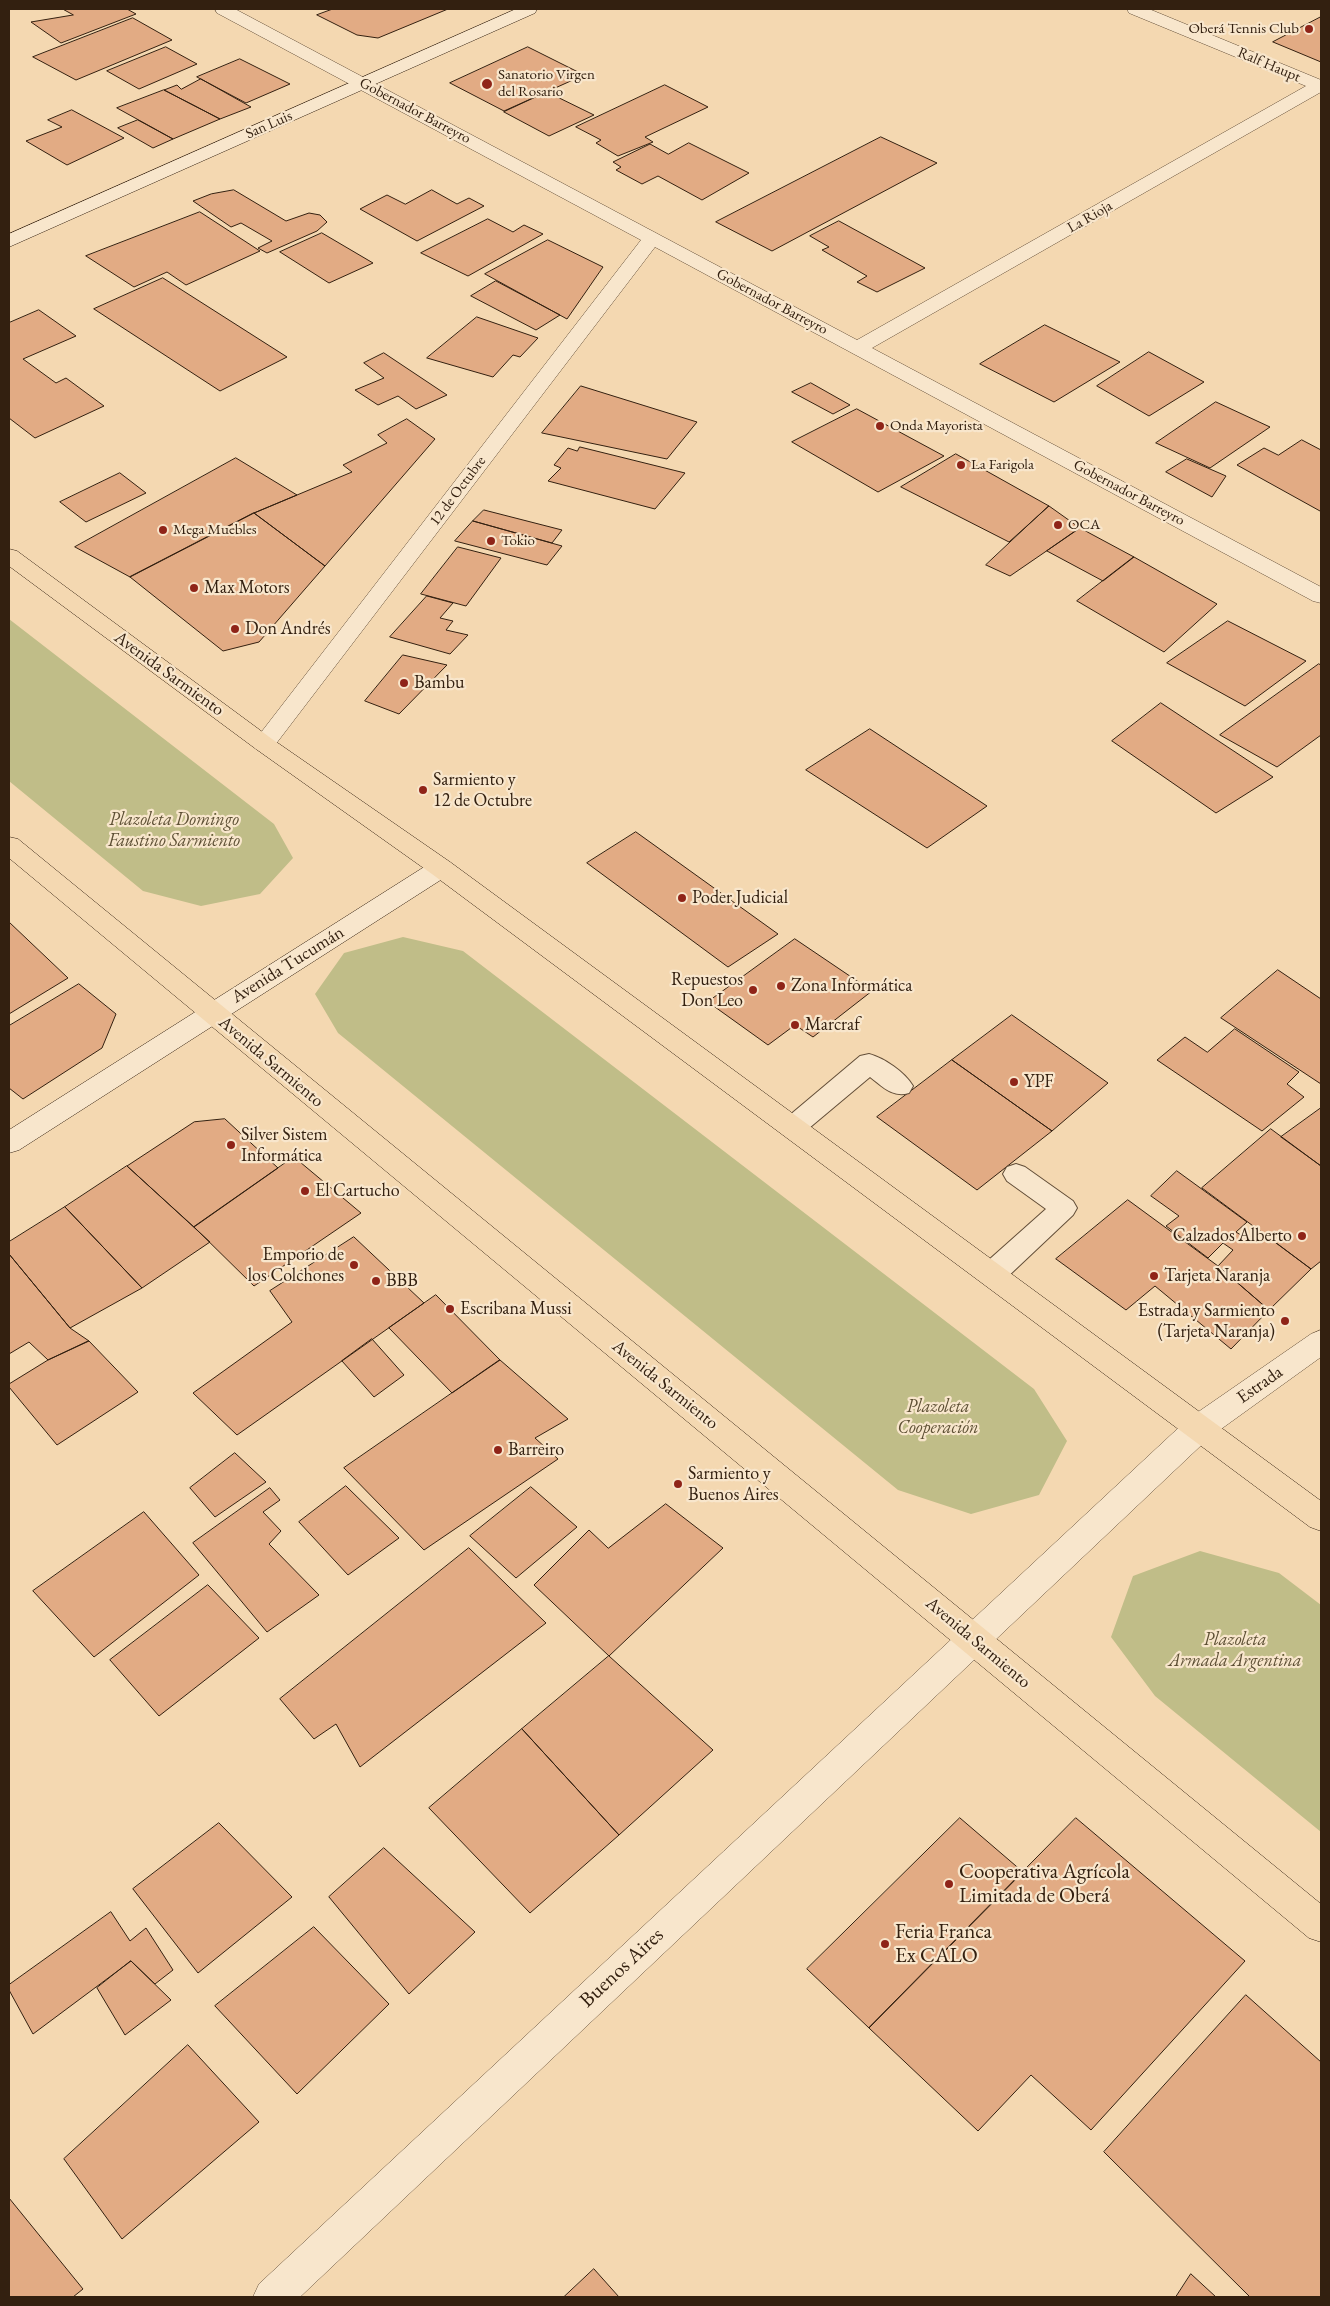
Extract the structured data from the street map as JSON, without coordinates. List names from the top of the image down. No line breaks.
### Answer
{"streets":{"main road":["Avenida Sarmiento"],"street":["Ralf Haupt","Gobernador Barreyro","San Luis","La Rioja","12 de Octubre","Avenida Tucumán","Estrada","Buenos Aires"]},"crossings":[["Ralf Haupt","La Rioja"],["Gobernador Barreyro","San Luis"],["Gobernador Barreyro","La Rioja"],["Gobernador Barreyro","12 de Octubre"],["12 de Octubre","Avenida Sarmiento"],["Avenida Sarmiento","Avenida Tucumán"],["Avenida Sarmiento","Estrada"],["Avenida Sarmiento","Buenos Aires"],["Estrada","Buenos Aires"]],"parks":["Plazoleta Domingo Faustino Sarmiento","Plazoleta Cooperación","Plazoleta Armada Argentina"],"places":["Oberá Tennis Club","Sanatorio Virgen del Rosario","Onda Mayorista","La Farigola","OCA","Mega Muebles","Tokio","Max Motors","Don Andrés","Bambu","Sarmiento y 12 de Octubre","Poder Judicial","Zona Informática","Repuestos Don Leo","Marcraf","YPF","Silver Sistem Informática","El Cartucho","Calzados Alberto","Emporio de los Colchones","Tarjeta Naranja","BBB","Escribana Mussi","Estrada y Sarmiento (Tarjeta Naranja)","Barreiro","Sarmiento y Buenos Aires","Cooperativa Agrícola Limitada de Oberá","Feria Franca Ex CALO"]}
